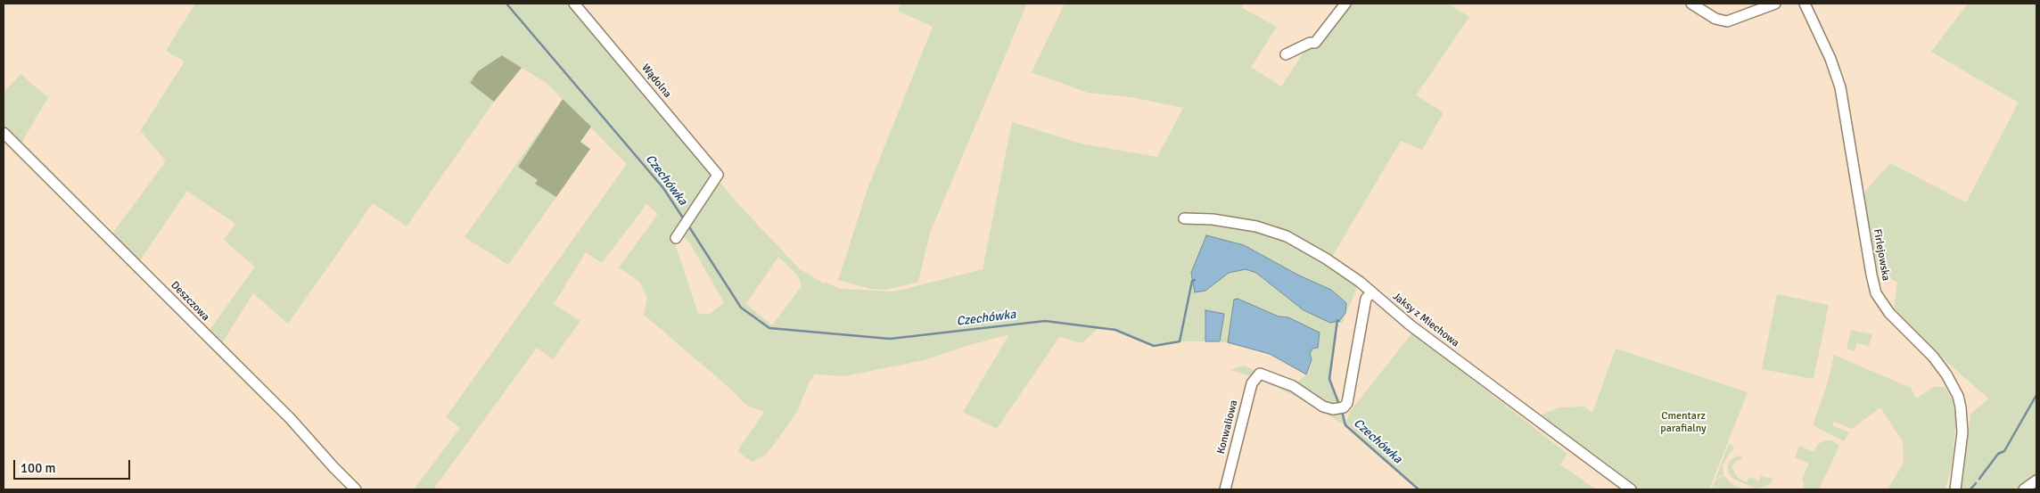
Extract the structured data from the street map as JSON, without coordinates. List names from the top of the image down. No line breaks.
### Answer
{"streets":{"street":["Wądolna","Firlejowska","Deszczowa","Jaksy z Miechowa","Konwaliowa"]},"crossings":[["Jaksy z Miechowa","Konwaliowa"]],"water":["Czechówka"],"parks":["Cmentarz parafialny"],"scale_bar":"100 m"}
